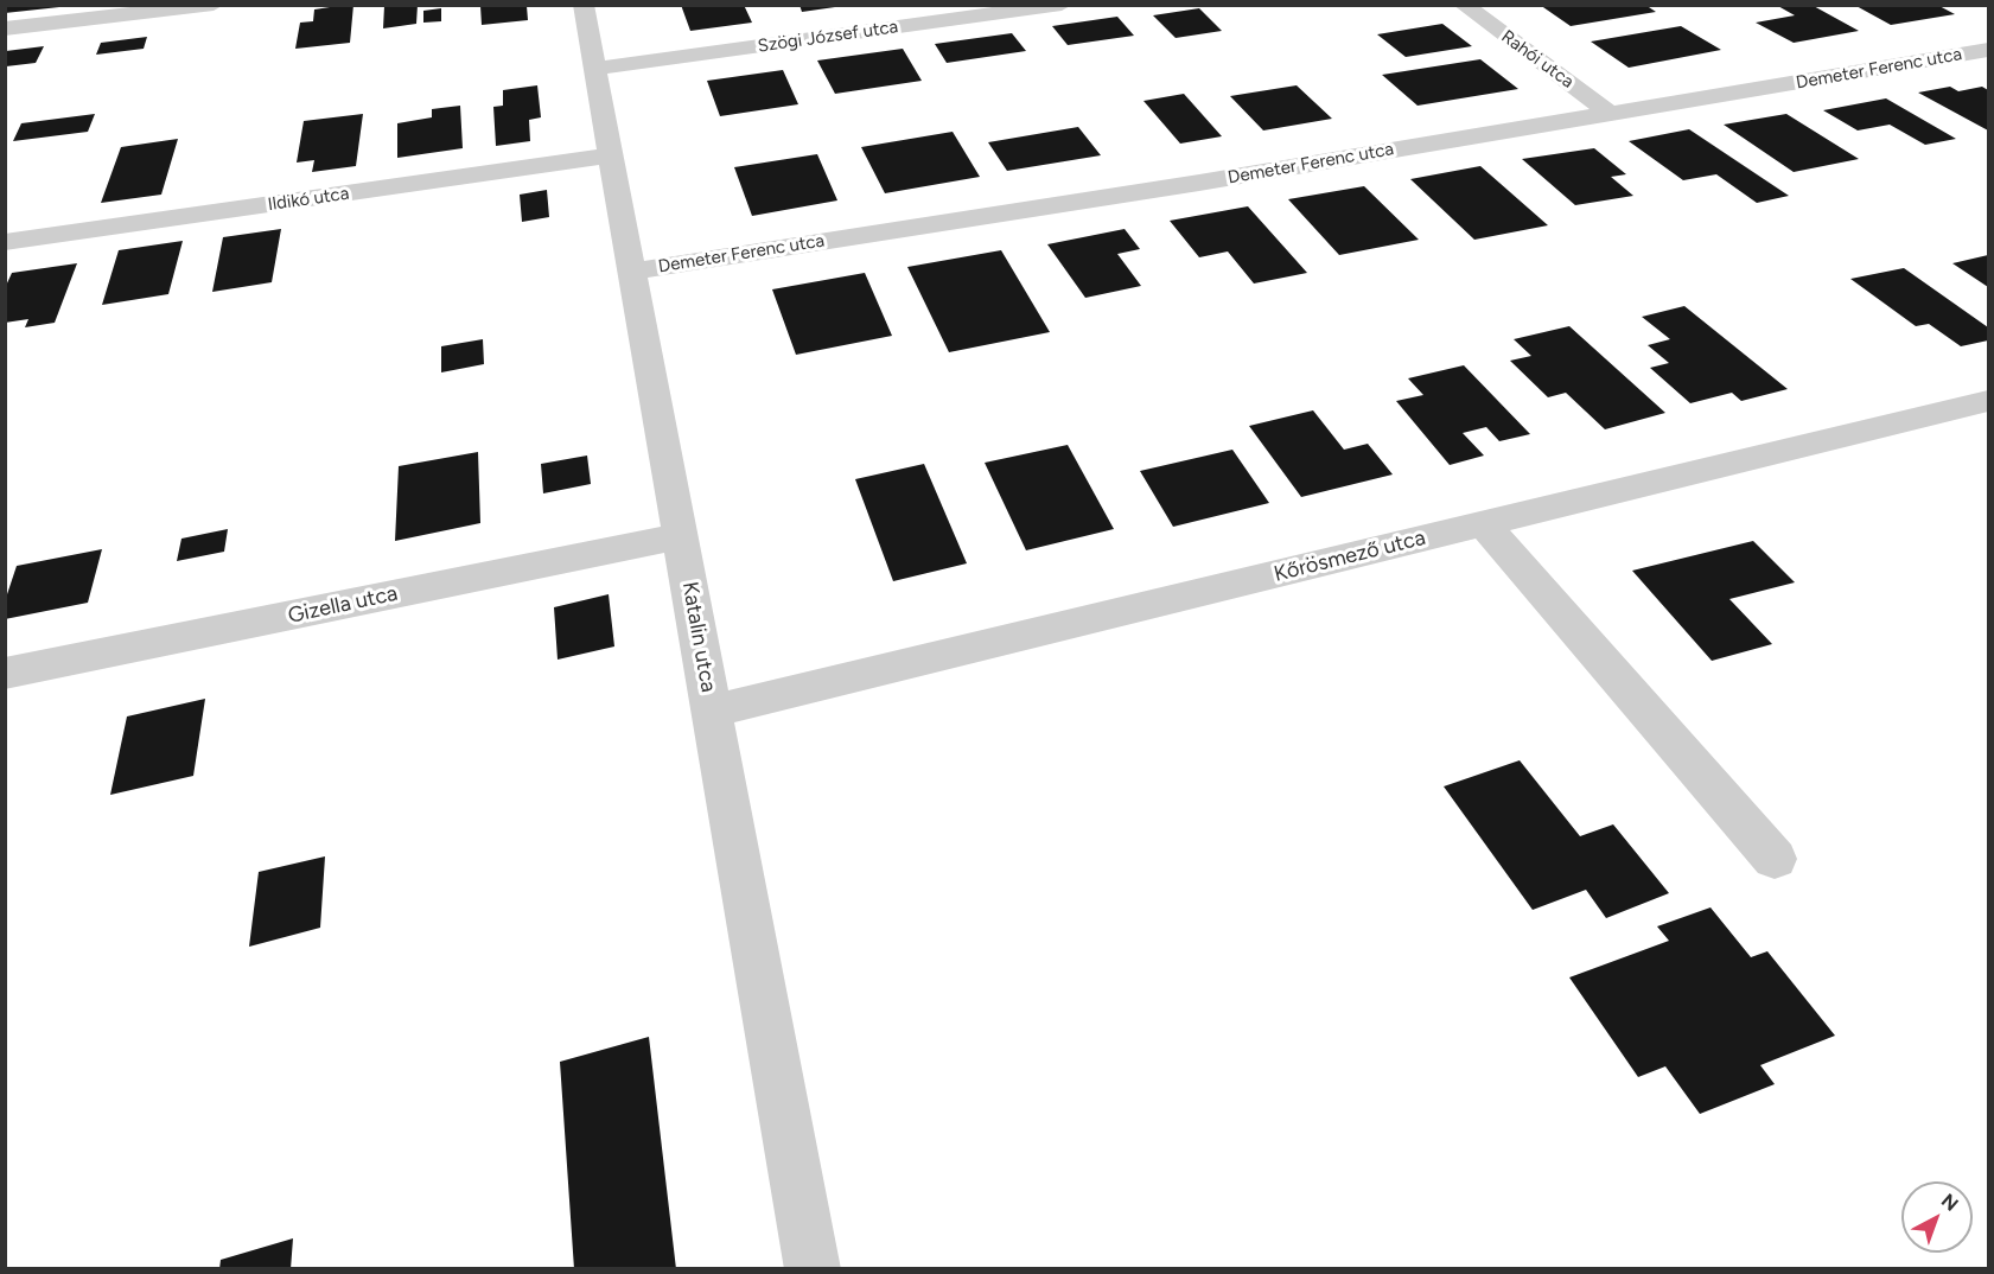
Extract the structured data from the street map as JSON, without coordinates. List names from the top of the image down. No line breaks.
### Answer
{"streets":{"street":["Szögi József utca","Rahói utca","Demeter Ferenc utca","Ildikó utca","Kőrösmező utca","Gizella utca","Katalin utca"]},"crossings":[["Szögi József utca","Katalin utca"],["Rahói utca","Demeter Ferenc utca"],["Demeter Ferenc utca","Katalin utca"],["Ildikó utca","Katalin utca"],["Kőrösmező utca","Katalin utca"],["Gizella utca","Katalin utca"]],"north":"top right"}
